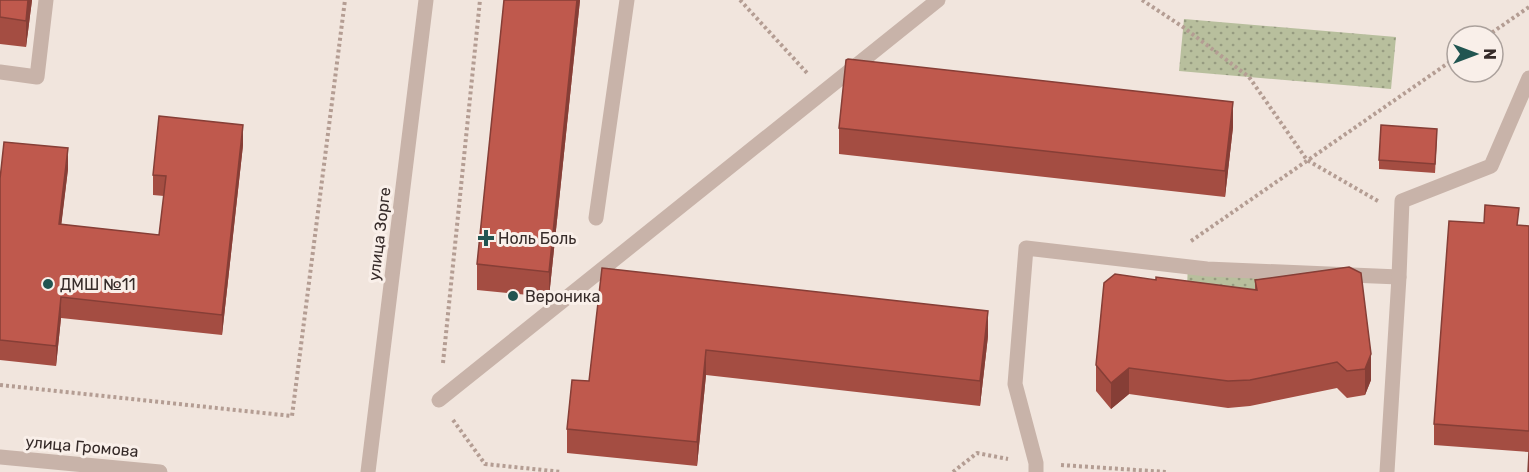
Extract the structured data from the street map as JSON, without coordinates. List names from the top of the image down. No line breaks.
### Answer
{"streets":{"street":["улица Зорге","улица Громова"]},"places":{"health":["Ноль Боль"],"other":["ДМШ №11","Вероника"]},"north":"right"}
